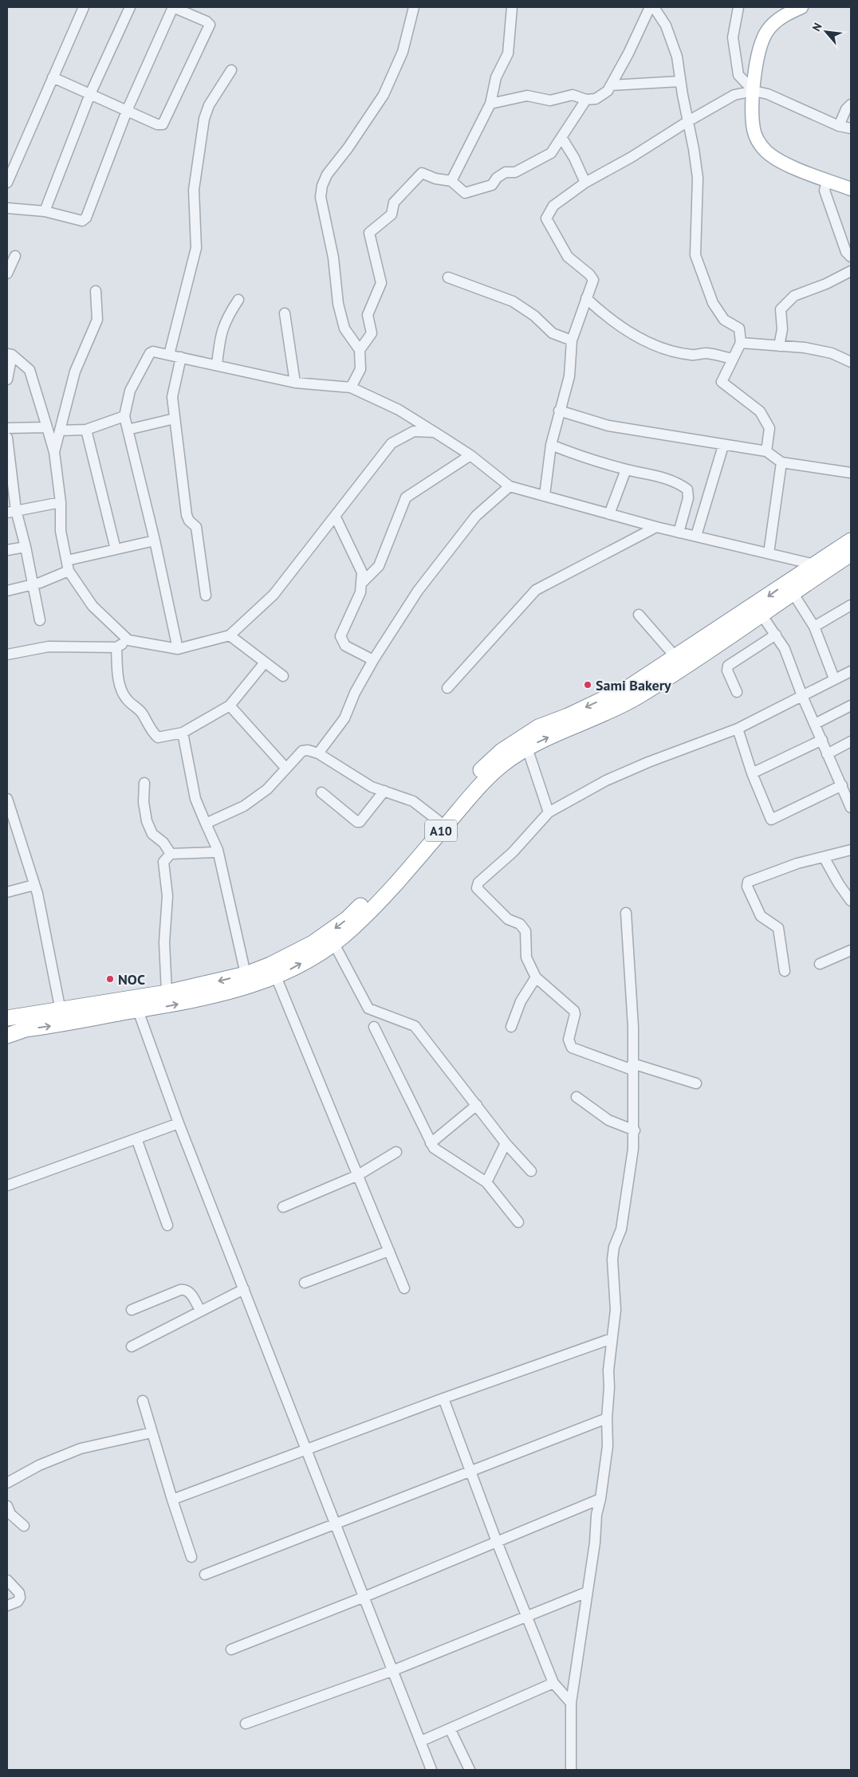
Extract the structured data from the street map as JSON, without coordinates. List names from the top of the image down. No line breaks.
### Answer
{"streets":{"highway":["A10"]},"places":["Sami Bakery","NOC"],"north":"top left"}
